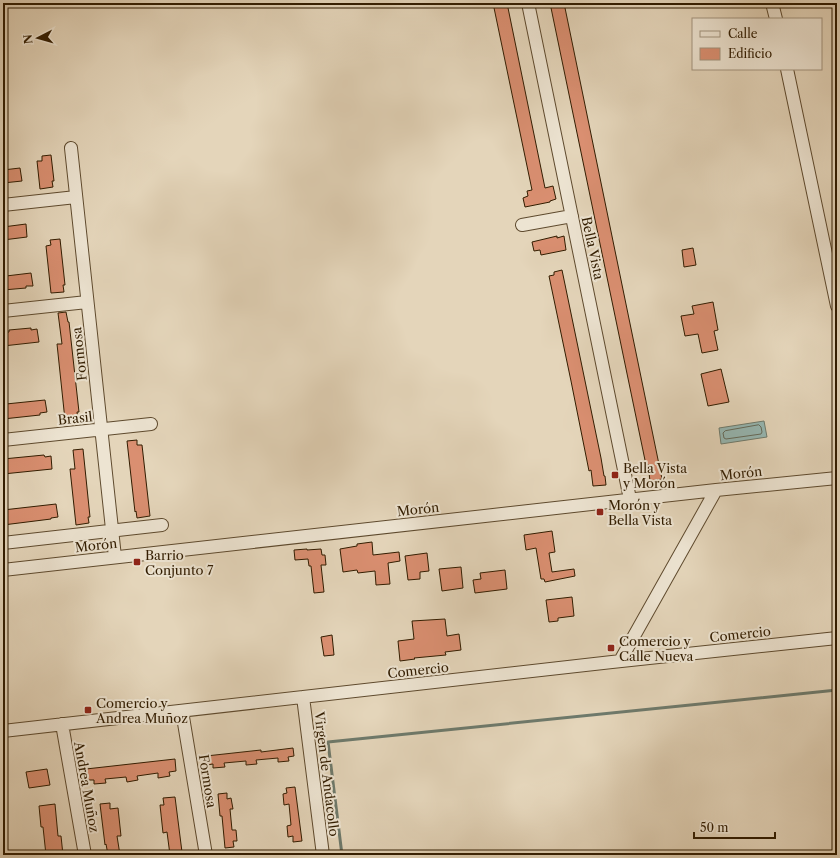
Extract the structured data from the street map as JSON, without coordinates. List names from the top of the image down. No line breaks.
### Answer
{"streets":{"street":["Bella Vista","Formosa","Brasil","Morón","Comercio","Virgen de Andacollo","Andrea Muñoz"]},"crossings":[["Bella Vista","Morón"],["Formosa","Brasil"],["Formosa","Morón"],["Formosa","Comercio"],["Comercio","Virgen de Andacollo"],["Comercio","Andrea Muñoz"]],"places":{"transit":["Bella Vista y Morón","Morón y Bella Vista","Barrio Conjunto 7","Comercio y Calle Nueva","Comercio y Andrea Muñoz"]},"legend":["Calle","Edificio"],"scale_bar":"50 m","north":"left"}
